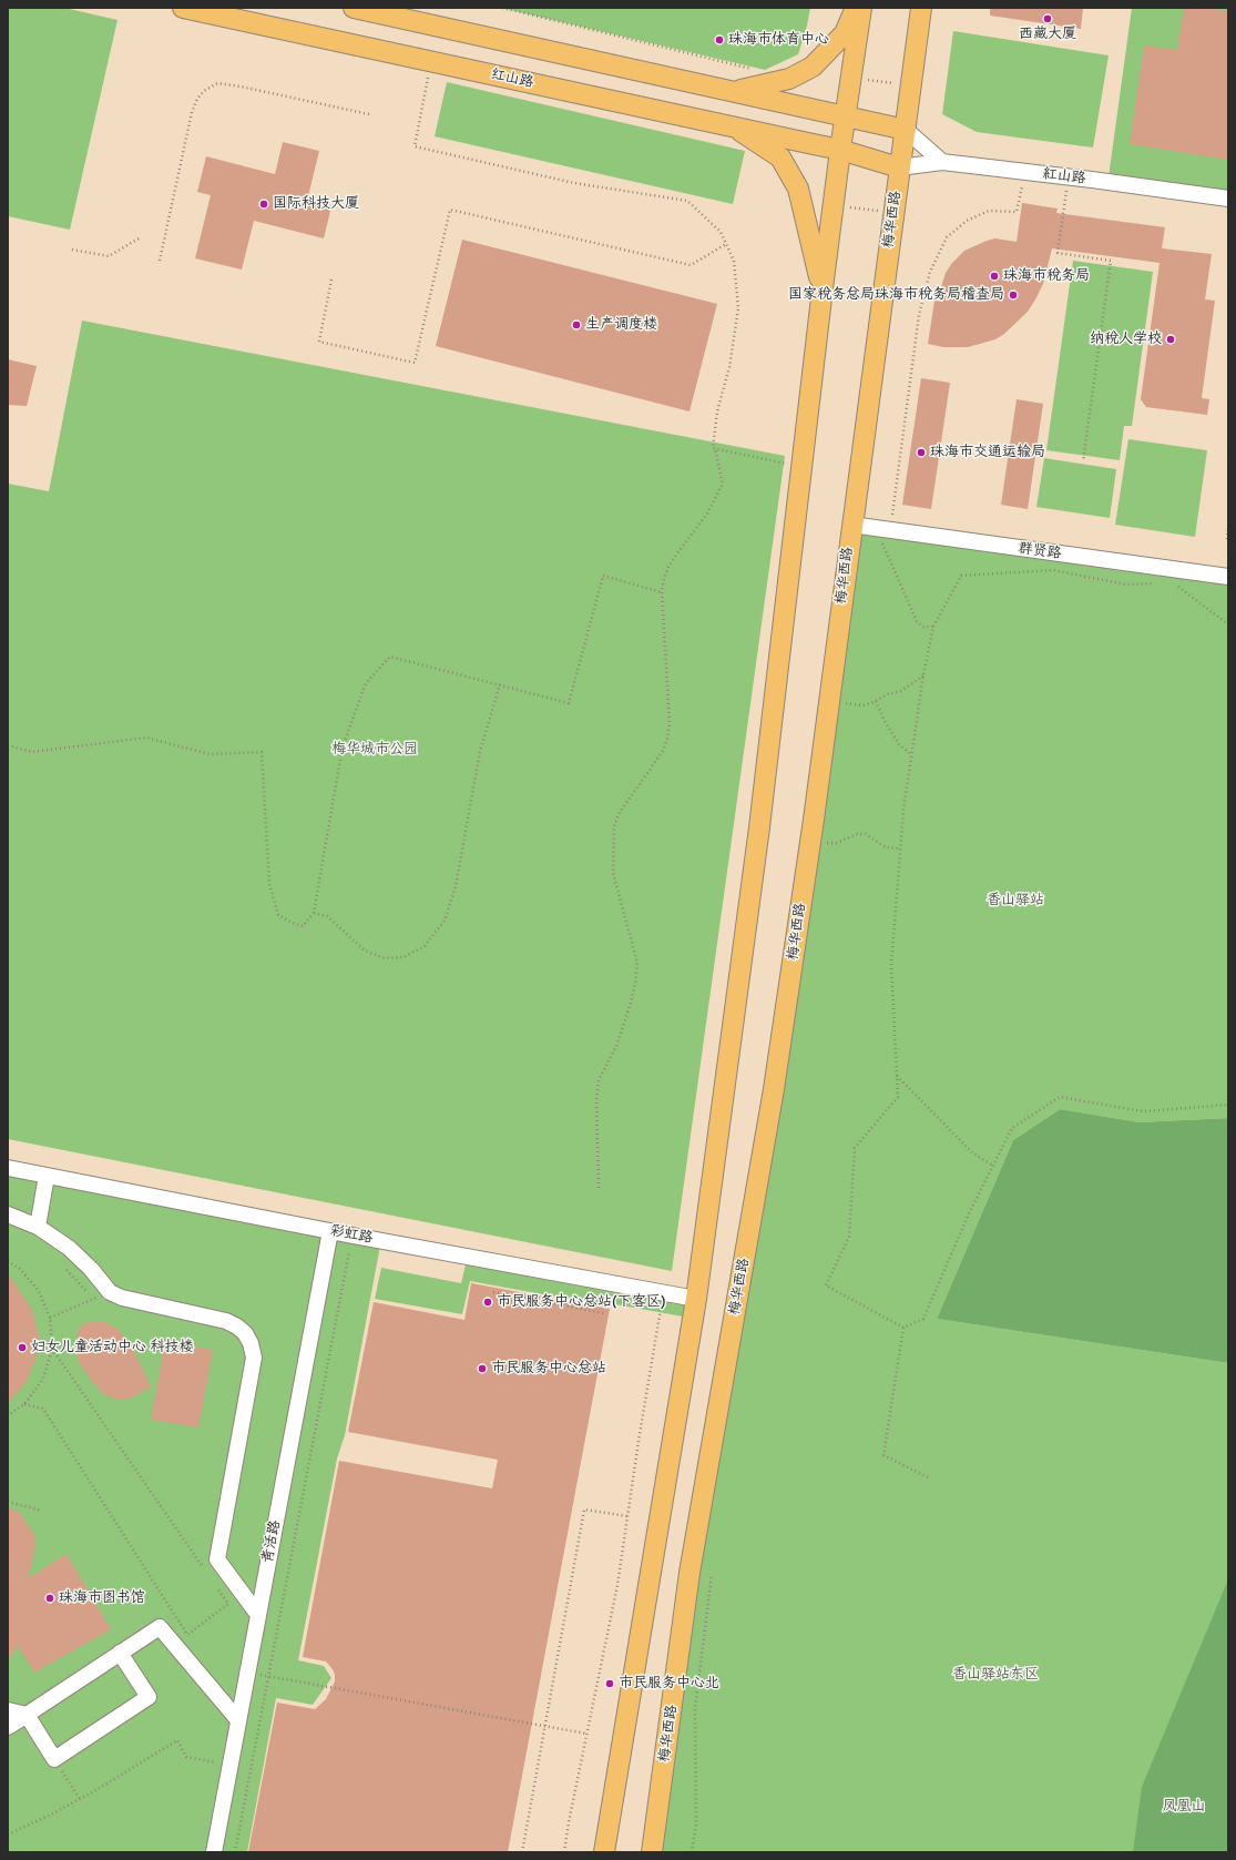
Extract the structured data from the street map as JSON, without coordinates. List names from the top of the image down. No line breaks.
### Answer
{"streets":{"main road":["红山路","梅华西路"],"street":["紅山路","群贤路","彩虹路","青活路"]},"crossings":[["红山路","紅山路"],["红山路","梅华西路"],["紅山路","梅华西路"],["梅华西路","群贤路"],["彩虹路","青活路"]],"parks":["梅华城市公园","香山驿站","香山驿站东区","凤凰山"],"places":["西藏大厦","珠海市体育中心","国际科技大厦","珠海市税务局","国家税务总局珠海市税务局稽查局","生产调度楼","纳税人学校","珠海市交通运输局","市民服务中心总站(下客区)","妇女儿童活动中心 科技楼","市民服务中心总站","珠海市图书馆","市民服务中心北"]}
